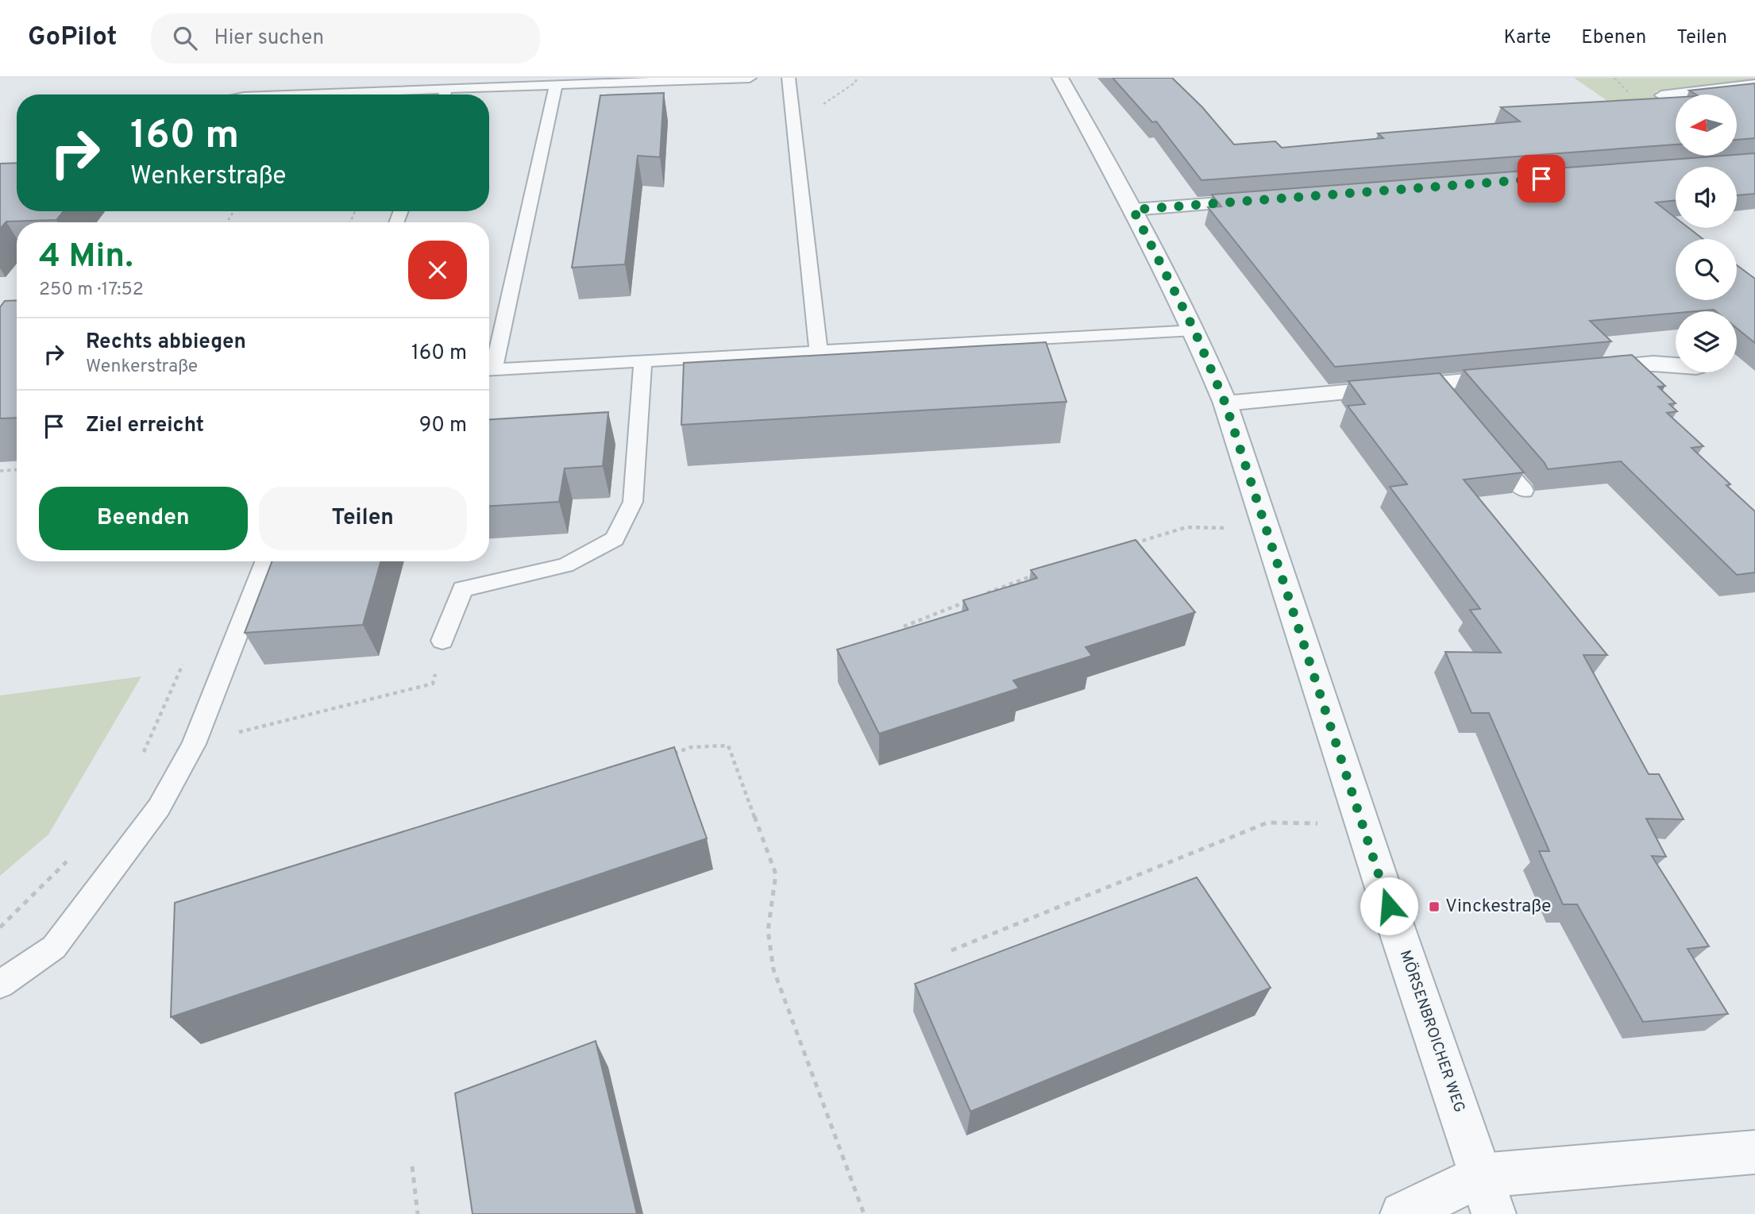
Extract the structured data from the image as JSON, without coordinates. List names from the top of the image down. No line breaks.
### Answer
{"streets":{"street":["MÖRSENBROICHER WEG"]},"places":{"transit":["Vinckestraße"]},"north":"left","page":{"header":"GoPilot","search":"Hier suchen","nav":["Karte","Ebenen","Teilen"],"turn":["160 m","Wenkerstraße"],"heading":["4 Min.","250 m · 17:52"],"list":[{"name":"Rechts abbiegen","note":"Wenkerstraße","value":"160 m"},{"name":"Ziel erreicht","value":"90 m"}],"buttons":["Beenden","Teilen"]}}
